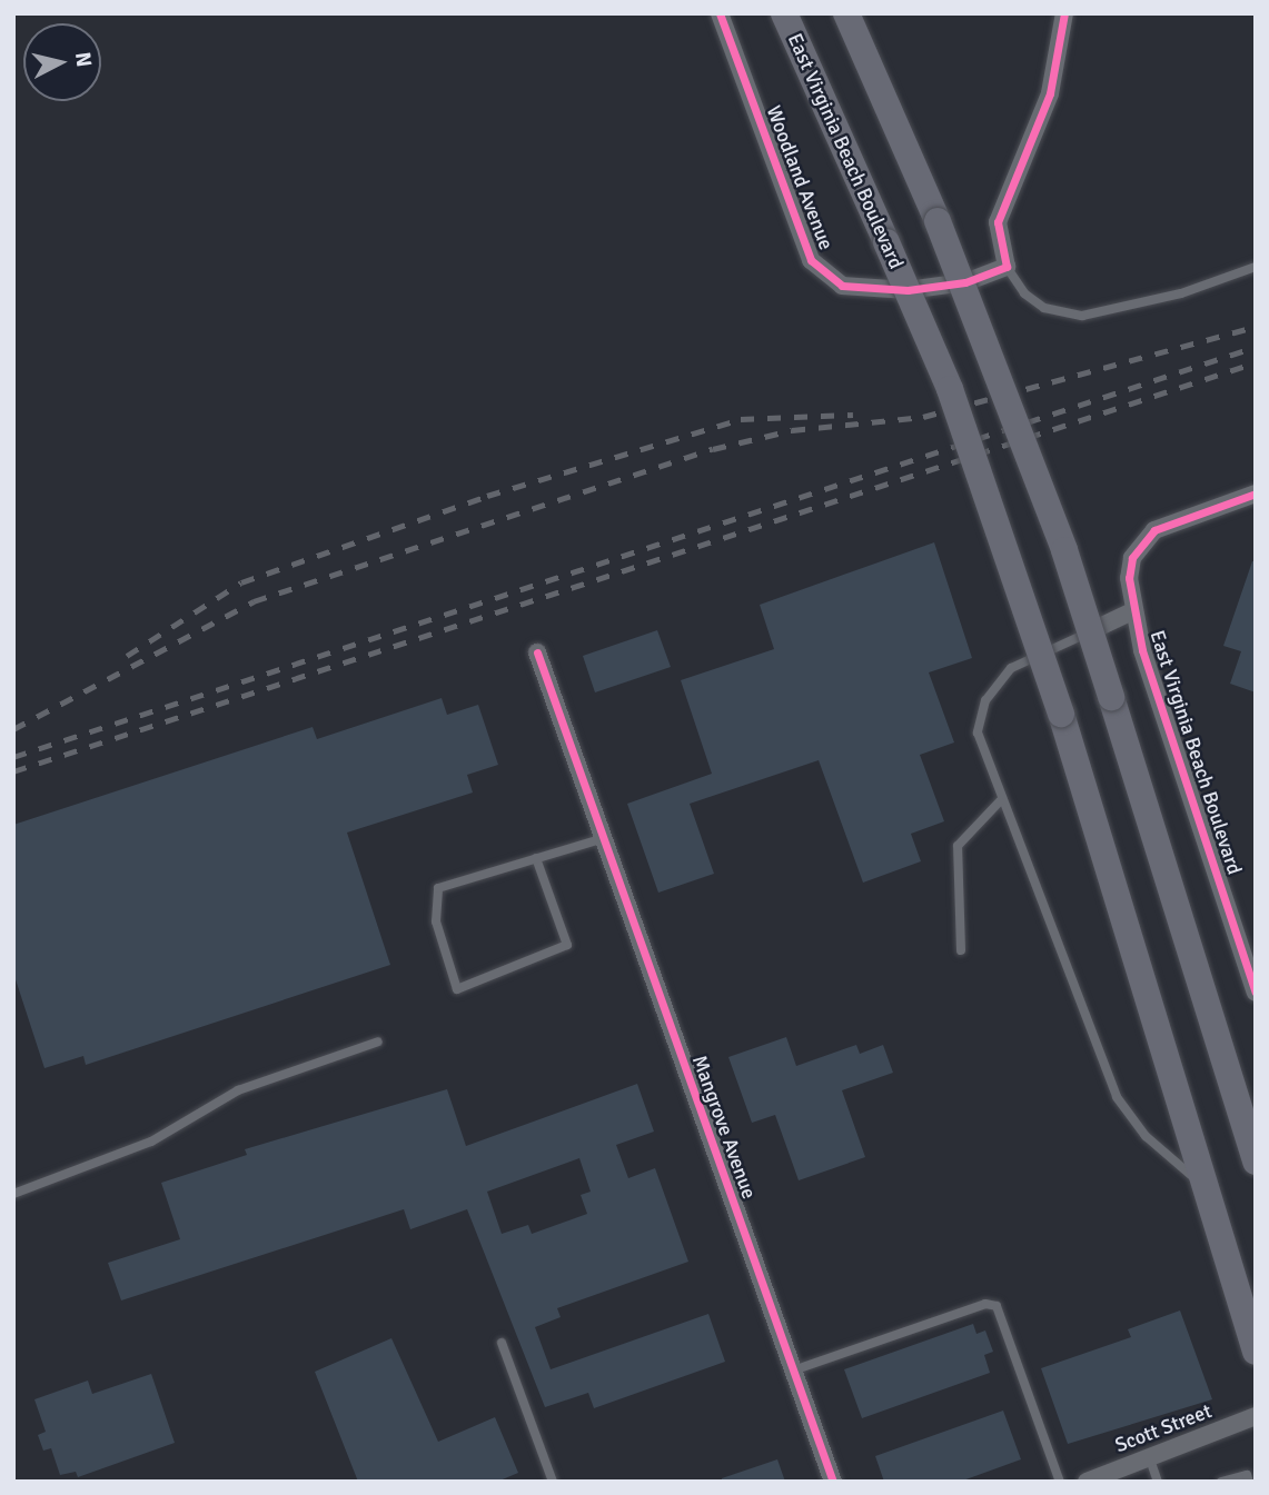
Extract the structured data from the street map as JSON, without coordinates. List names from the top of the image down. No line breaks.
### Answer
{"streets":{"main road":["East Virginia Beach Boulevard"],"street":["Woodland Avenue","Mangrove Avenue","Scott Street"]},"north":"right"}
